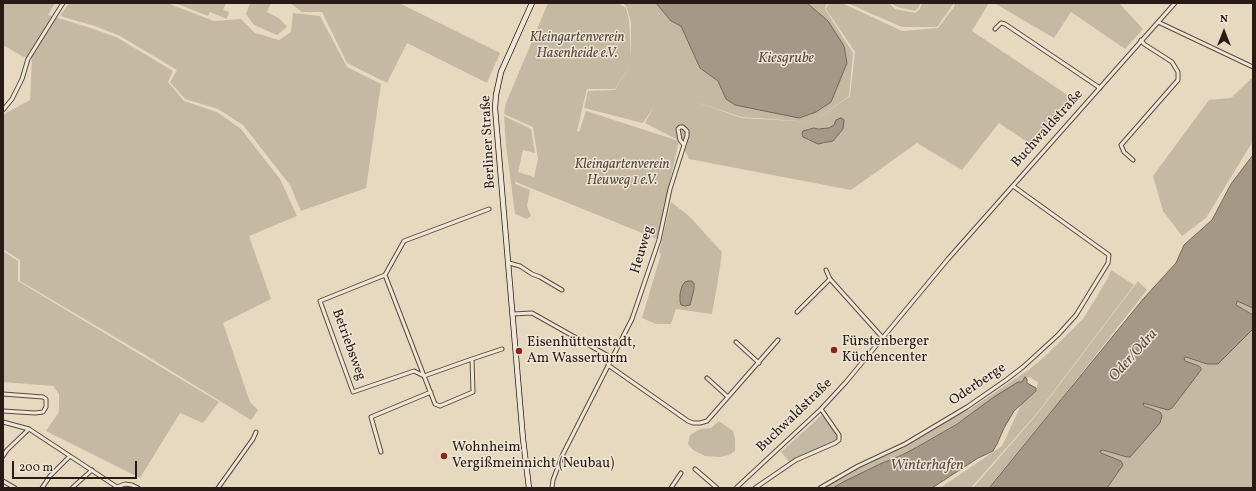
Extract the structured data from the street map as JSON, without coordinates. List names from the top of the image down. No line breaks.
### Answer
{"streets":{"main road":["Berliner Straße"],"street":["Buchwaldstraße","Heuweg","Betriebsweg","Oderberge"]},"crossings":[["Buchwaldstraße","Oderberge"]],"water":["Kiesgrube","Oder/Odra","Winterhafen"],"parks":["Kleingartenverein Hasenheide e.V.","Kleingartenverein Heuweg 1 e.V."],"places":["Fürstenberger Küchencenter","Eisenhüttenstadt, Am Wasserturm","Wohnheim Vergißmeinnicht (Neubau)"],"scale_bar":"200 m","north":"top"}
